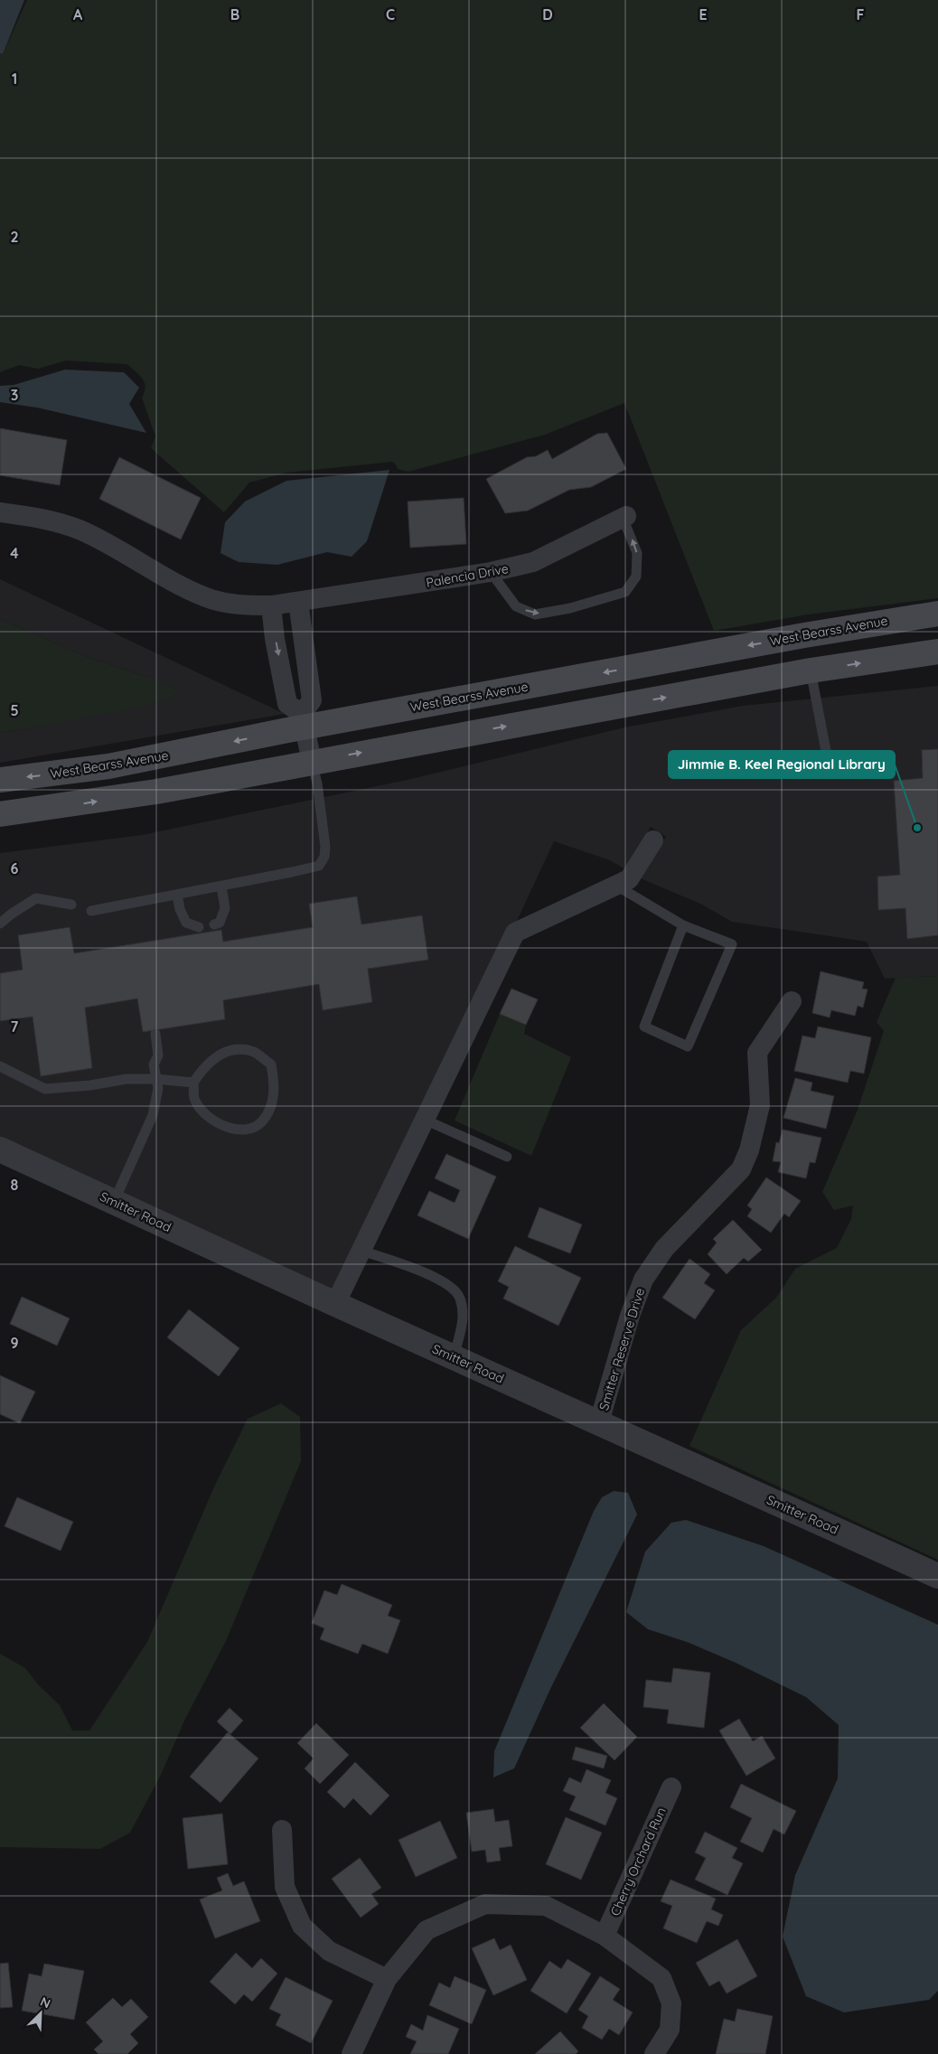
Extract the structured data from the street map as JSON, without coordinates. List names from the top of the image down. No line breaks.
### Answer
{"streets":{"main road":["West Bearss Avenue"],"street":["Palencia Drive","Smitter Road","Smitter Reserve Drive","Cherry Orchard Run"]},"crossings":[["Smitter Road","Smitter Reserve Drive"]],"places":["Jimmie B. Keel Regional Library"],"north":"top right","grid":{"columns":["A","B","C","D","E","F"],"rows":["1","2","3","4","5","6","7","8","9"]}}
